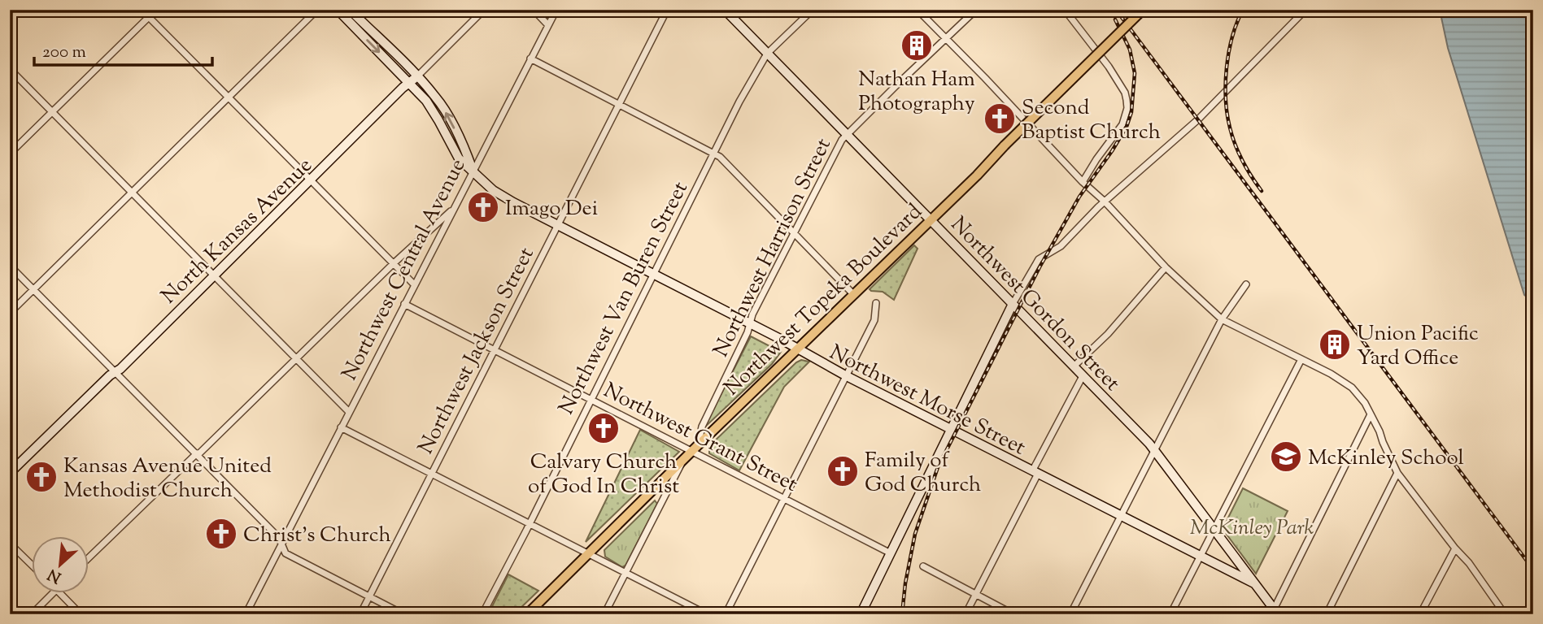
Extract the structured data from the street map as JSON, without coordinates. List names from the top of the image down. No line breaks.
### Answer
{"streets":{"main road":["North Kansas Avenue","Northwest Topeka Boulevard","Northwest Gordon Street","Northwest Morse Street"],"street":["Northwest Harrison Street","Northwest Central Avenue","Northwest Van Buren Street","Northwest Jackson Street","Northwest Grant Street"]},"crossings":[["North Kansas Avenue","Northwest Morse Street"],["Northwest Harrison Street","Northwest Topeka Boulevard"],["Northwest Harrison Street","Northwest Gordon Street"],["Northwest Harrison Street","Northwest Morse Street"],["Northwest Harrison Street","Northwest Grant Street"],["Northwest Central Avenue","Northwest Morse Street"],["Northwest Central Avenue","Northwest Grant Street"],["Northwest Van Buren Street","Northwest Gordon Street"],["Northwest Van Buren Street","Northwest Morse Street"],["Northwest Van Buren Street","Northwest Grant Street"],["Northwest Topeka Boulevard","Northwest Gordon Street"],["Northwest Topeka Boulevard","Northwest Morse Street"],["Northwest Topeka Boulevard","Northwest Grant Street"],["Northwest Gordon Street","Northwest Morse Street"],["Northwest Jackson Street","Northwest Morse Street"],["Northwest Jackson Street","Northwest Grant Street"]],"parks":["McKinley Park"],"places":{"building":["Nathan Ham Photography","Union Pacific Yard Office"],"church":["Second Baptist Church","Imago Dei","Calvary Church of God In Christ","Family of God Church","Kansas Avenue United Methodist Church","Christ's Church"],"school or university":["McKinley School"]},"scale_bar":"200 m","north":"bottom left"}
